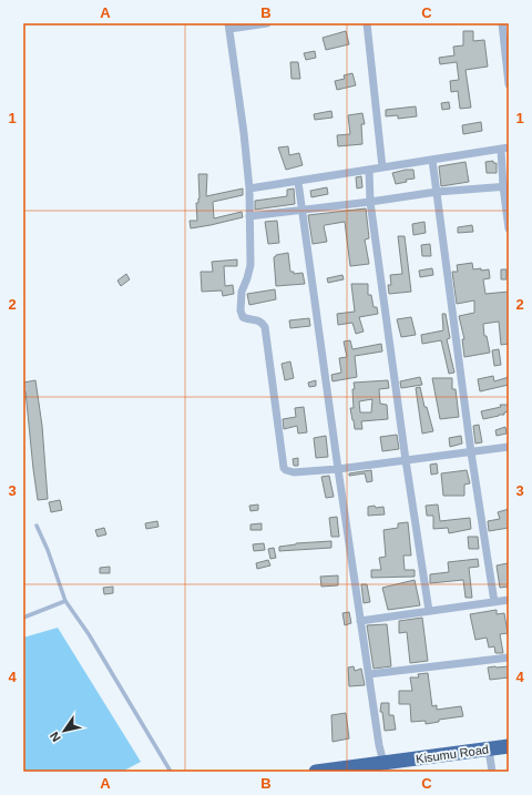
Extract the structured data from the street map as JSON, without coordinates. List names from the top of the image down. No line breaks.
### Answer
{"streets":{"highway":["Kisumu Road"]},"north":"bottom left","grid":{"columns":["A","B","C"],"rows":["1","2","3","4"]}}
